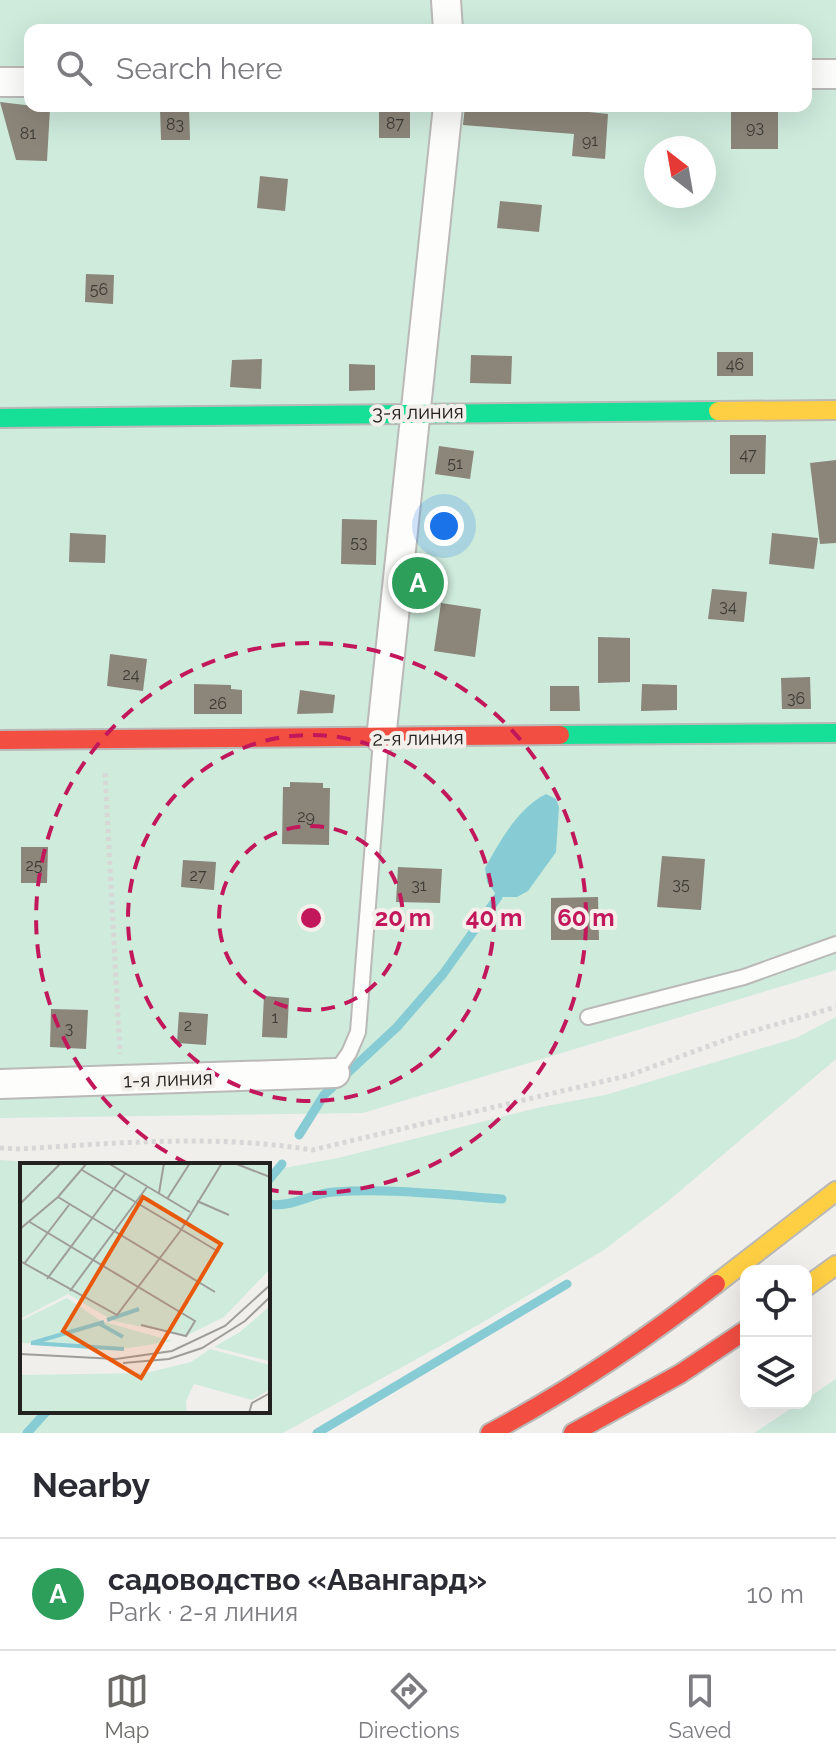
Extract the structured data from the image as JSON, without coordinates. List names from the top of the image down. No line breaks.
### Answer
{"streets":{"main road":["3-я линия","2-я линия"],"street":["1-я линия"]},"house_numbers":["87","83","93","81","91","56","46","47","51","53","34","24","36","26","29","25","27","35","31","1","2","3"],"north":"top left","page":{"search":"Search here","pins":"A","heading":"Nearby","list":[{"mark":"A","name":"садоводство «Авангард»","note":"Park · 2-я линия","value":"10 m"}],"nav":["Map","Directions","Saved"]},"rings":["20 m","40 m","60 m"]}
